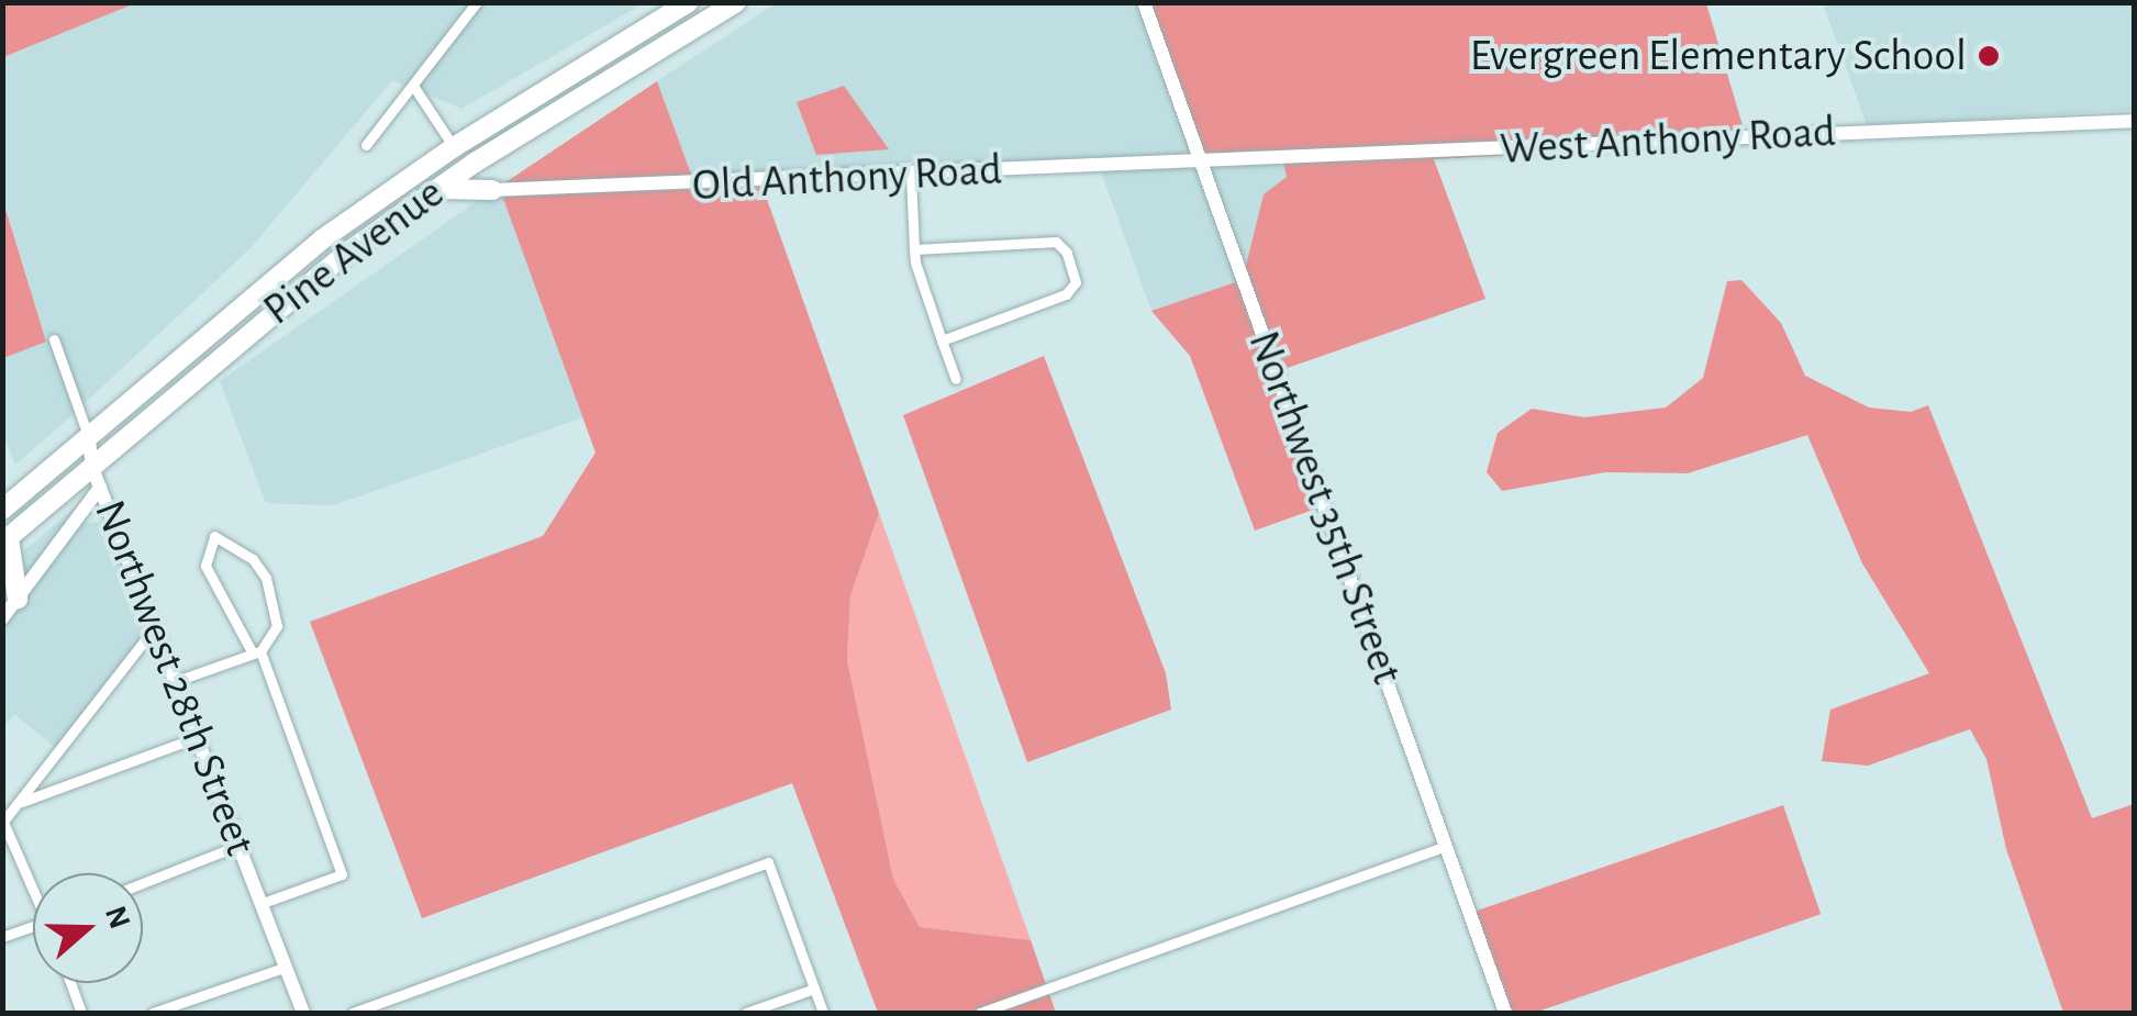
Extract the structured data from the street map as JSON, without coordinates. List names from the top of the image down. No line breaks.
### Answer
{"streets":{"highway":["Pine Avenue"],"street":["West Anthony Road","Old Anthony Road","Northwest 35th Street","Northwest 28th Street"]},"crossings":[["West Anthony Road","Old Anthony Road"],["West Anthony Road","Northwest 35th Street"],["Old Anthony Road","Northwest 35th Street"],["Pine Avenue","Northwest 28th Street"]],"places":["Evergreen Elementary School"],"north":"right"}
